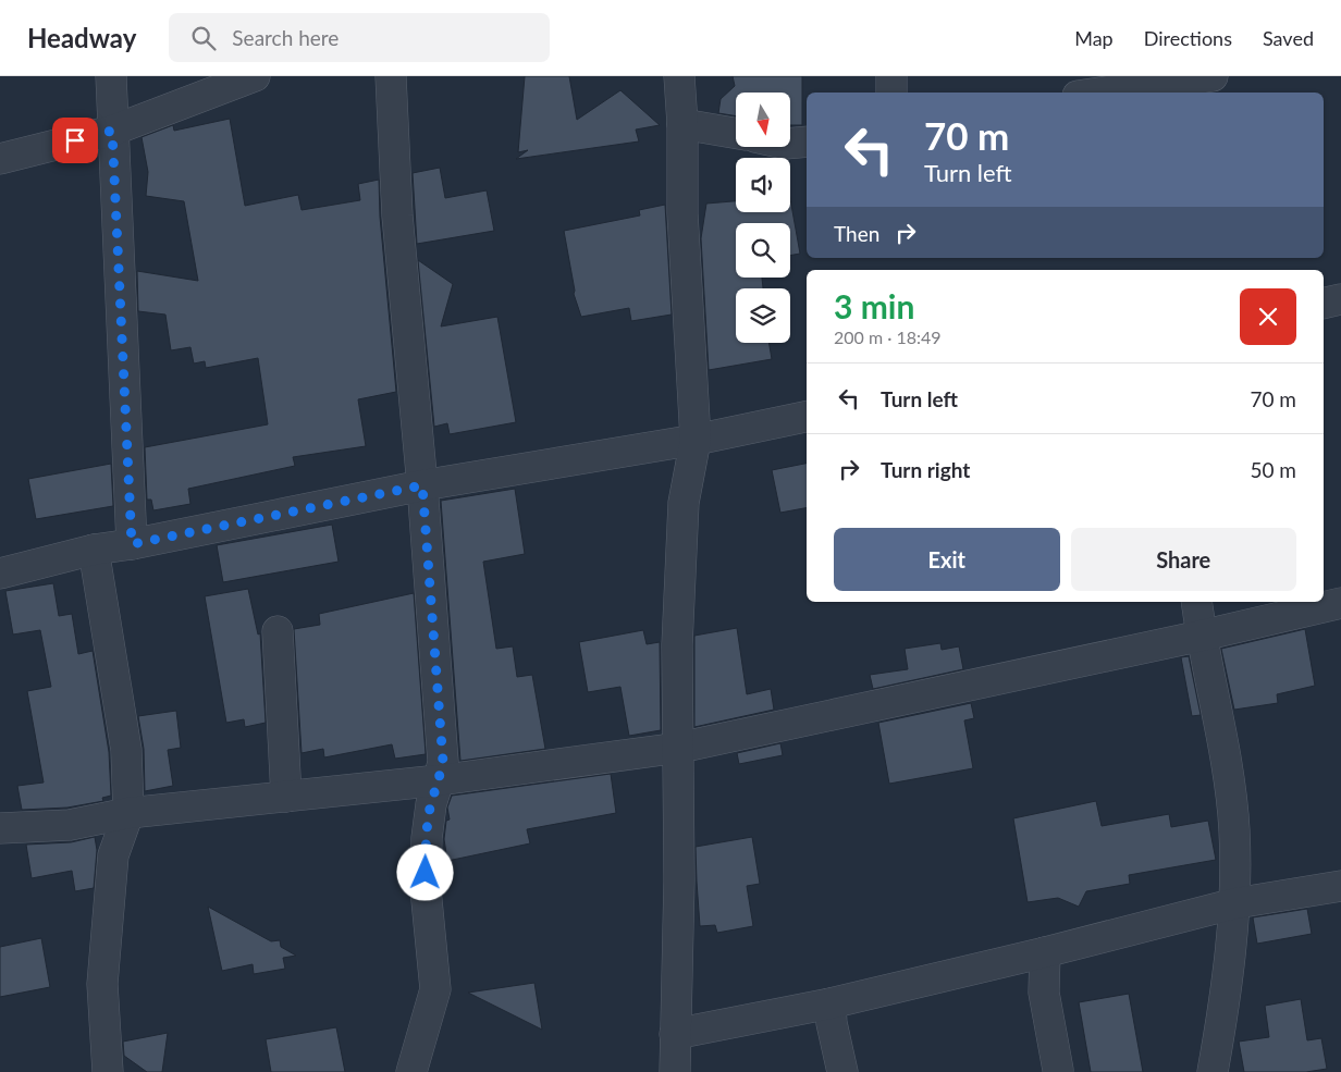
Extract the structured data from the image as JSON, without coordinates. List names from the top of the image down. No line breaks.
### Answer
{"north":"bottom","page":{"header":"Headway","search":"Search here","nav":["Map","Directions","Saved"],"turn":["70 m","Turn left"],"then":"Then","heading":["3 min","200 m · 18:49"],"list":[{"name":"Turn left","value":"70 m"},{"name":"Turn right","value":"50 m"}],"buttons":["Exit","Share"]}}
